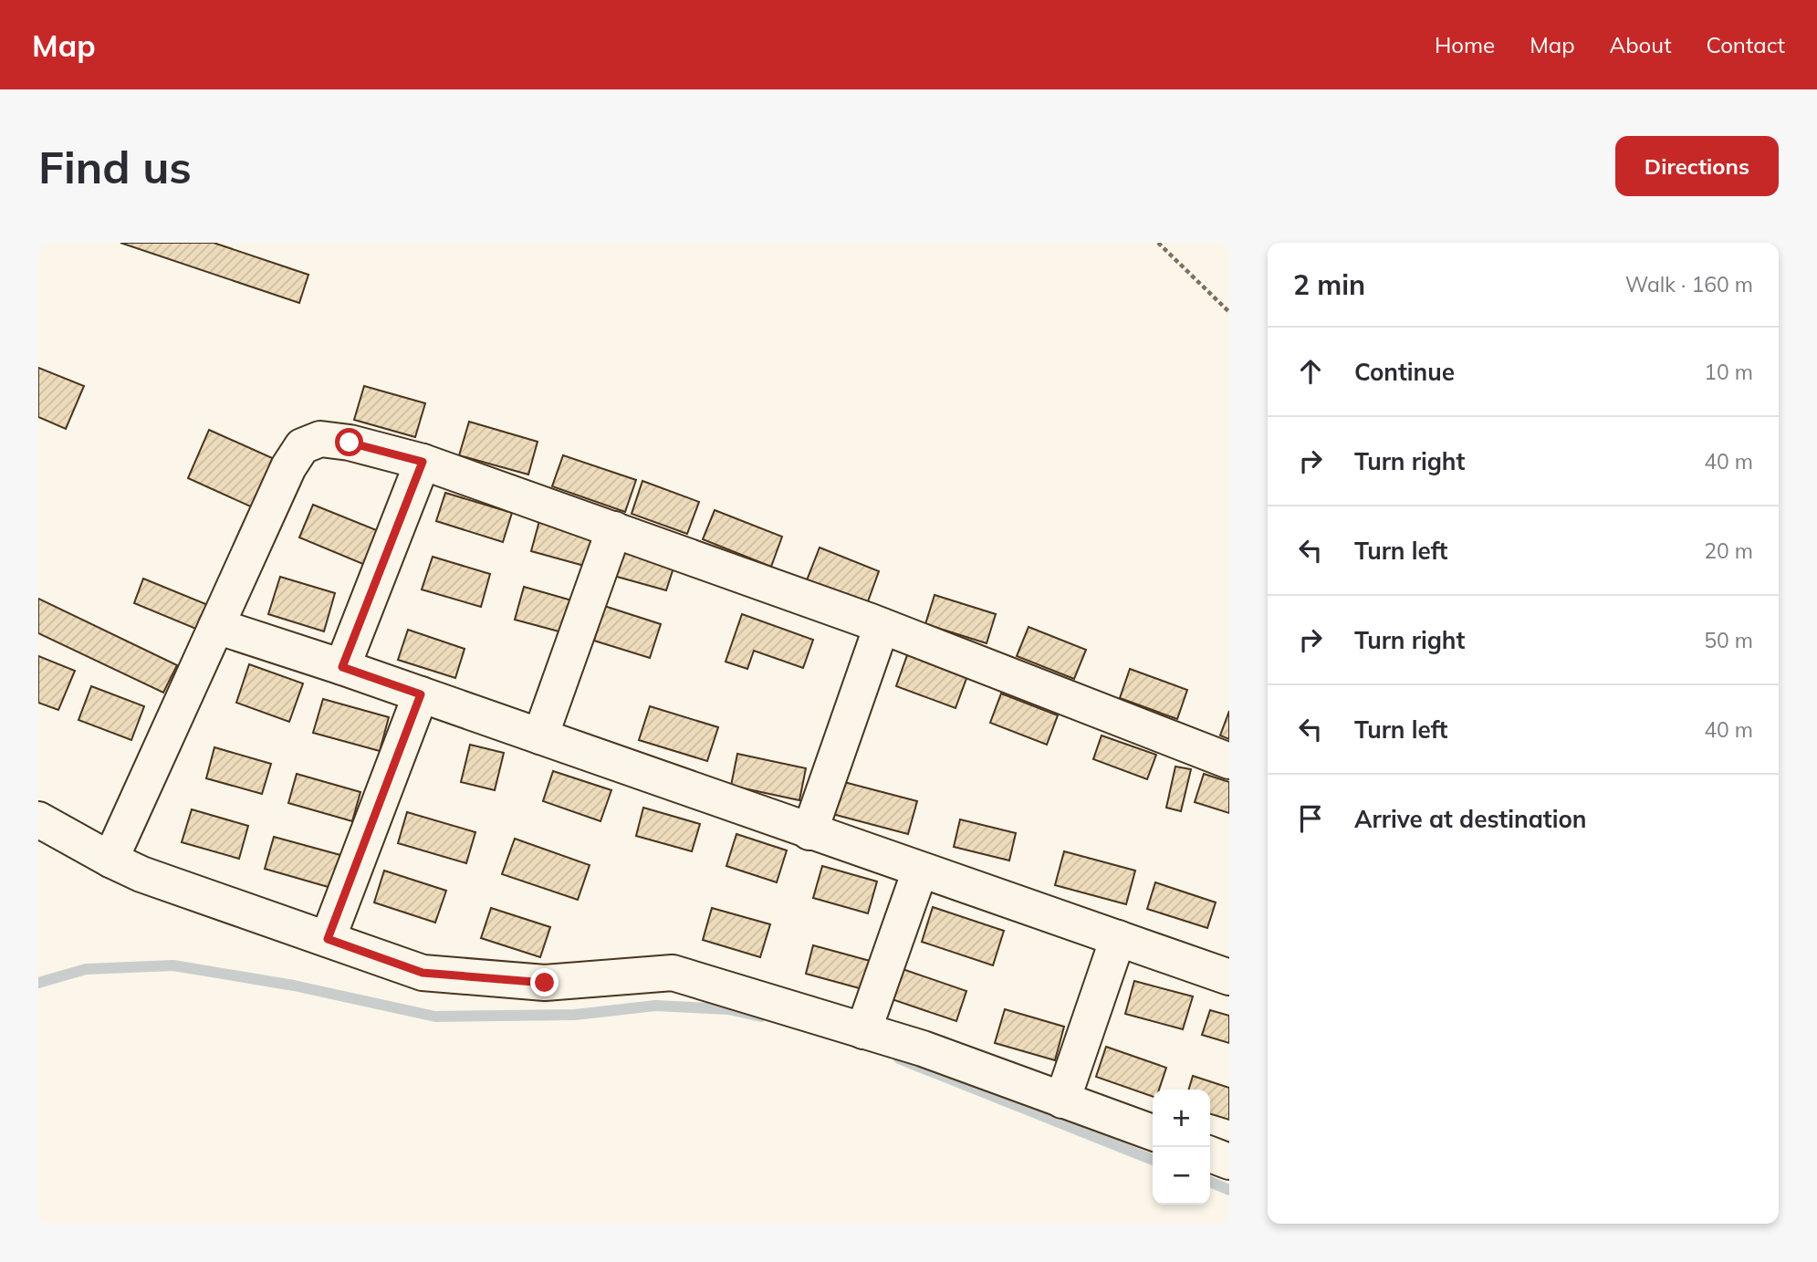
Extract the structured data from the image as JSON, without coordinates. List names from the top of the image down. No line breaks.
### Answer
{"page":{"header":"Map","nav":["Home","Map","About","Contact"],"buttons":"Directions","title":"Find us","heading":["2 min","Walk · 160 m"],"list":[["Continue","10 m"],["Turn right","40 m"],["Turn left","20 m"],["Turn right","50 m"],["Turn left","40 m"],"Arrive at destination"],"map_buttons":["+","−"]}}
